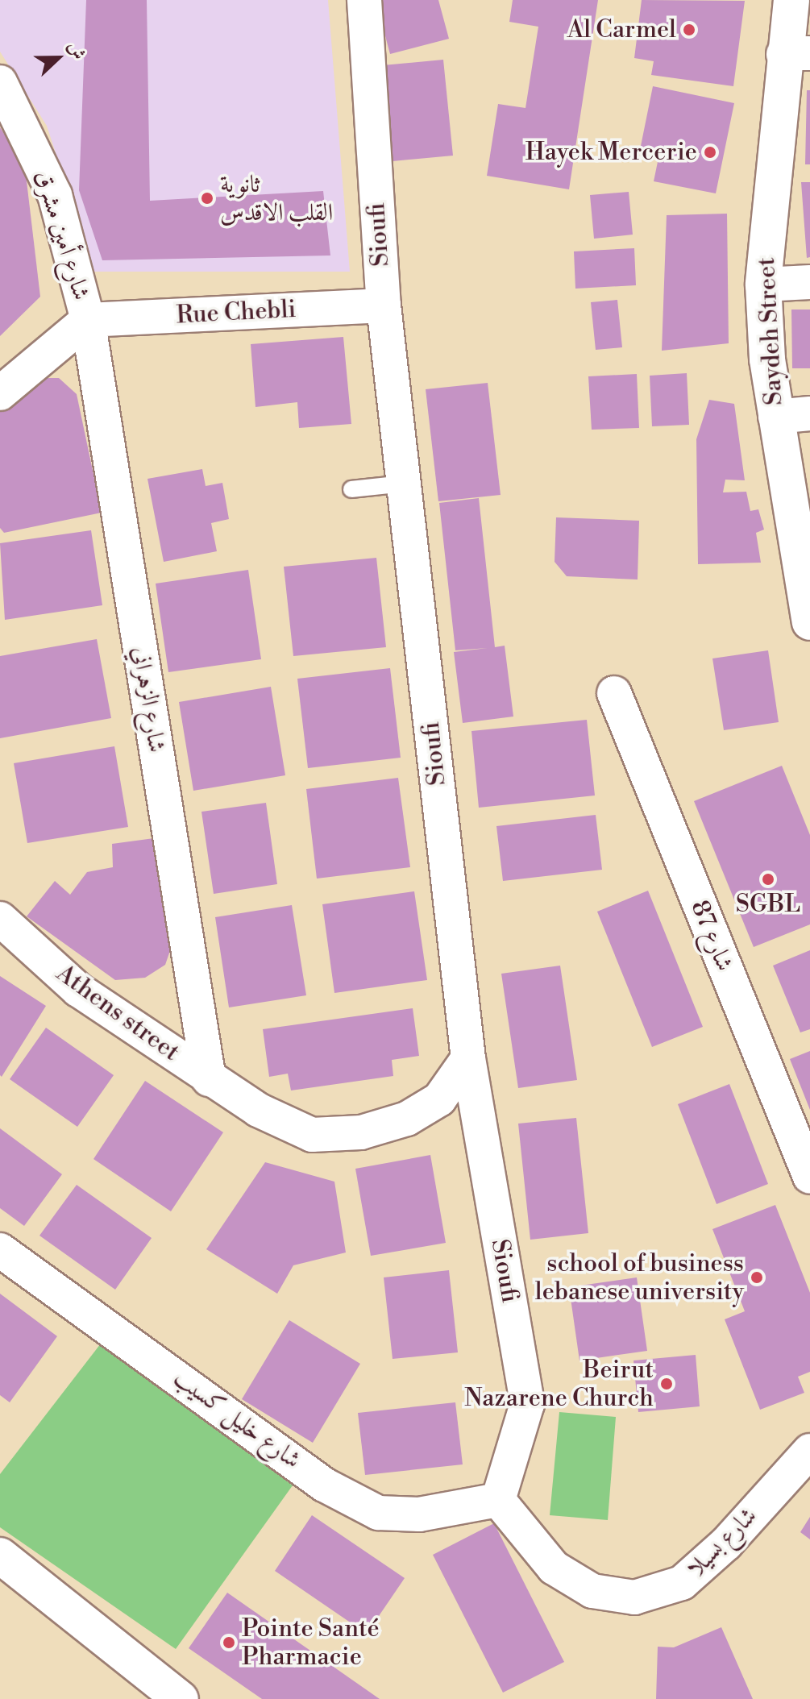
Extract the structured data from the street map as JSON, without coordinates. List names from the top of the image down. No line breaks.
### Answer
{"streets":{"street":["Sioufi","شارع أمين مشرق","Rue Chebli","Saydeh Street","شارع الزهراني","شارع 87","Athens street","شارع خليل كسيب","شارع بسيلا"]},"crossings":[["Sioufi","Rue Chebli"],["Sioufi","شارع خليل كسيب"],["Sioufi","شارع بسيلا"],["شارع أمين مشرق","Rue Chebli"],["شارع أمين مشرق","شارع الزهراني"],["Rue Chebli","شارع الزهراني"],["شارع الزهراني","Athens street"],["شارع خليل كسيب","شارع بسيلا"]],"places":["Al Carmel","Hayek Mercerie","ثانوية القلب الاقدس","SGBL","school of business lebanese university","Beirut Nazarene Church","Pointe Santé Pharmacie"],"north":"right"}
